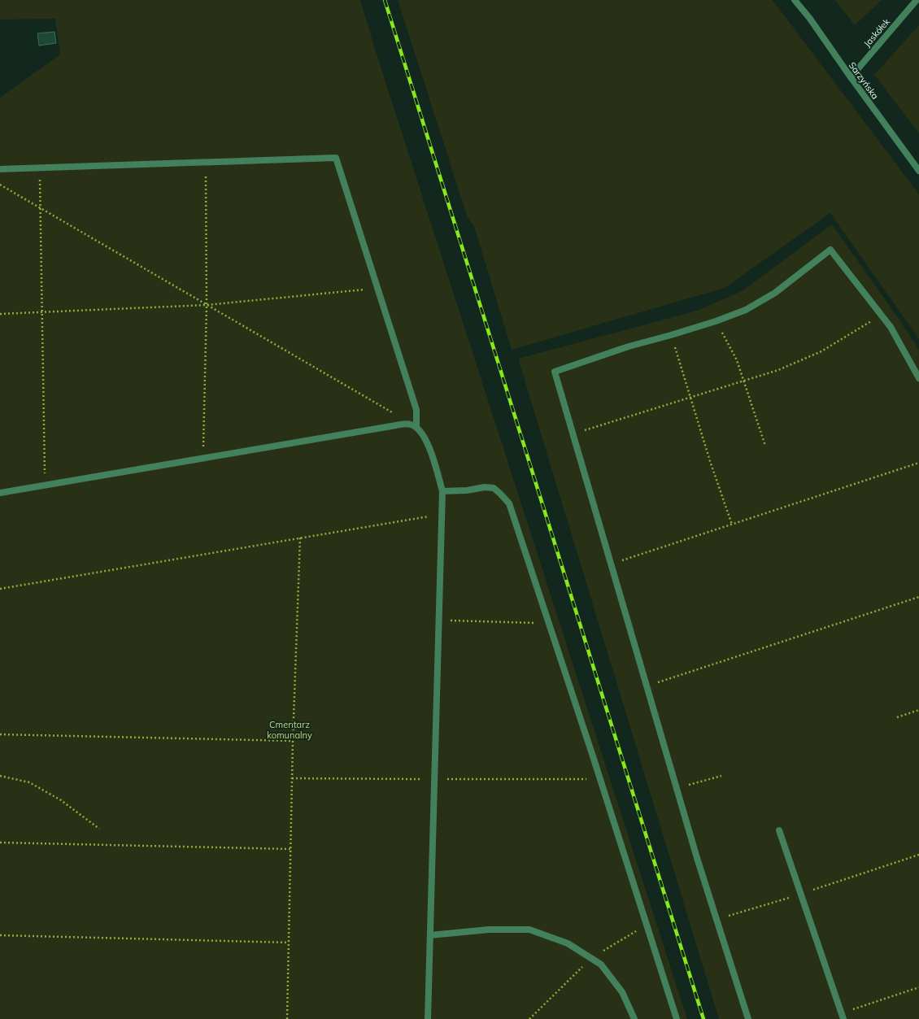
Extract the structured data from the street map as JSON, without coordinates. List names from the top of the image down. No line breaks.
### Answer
{"streets":{"street":["Jaskółek","Sarzyńska"]},"crossings":[["Jaskółek","Sarzyńska"]],"parks":["Cmentarz komunalny"]}
